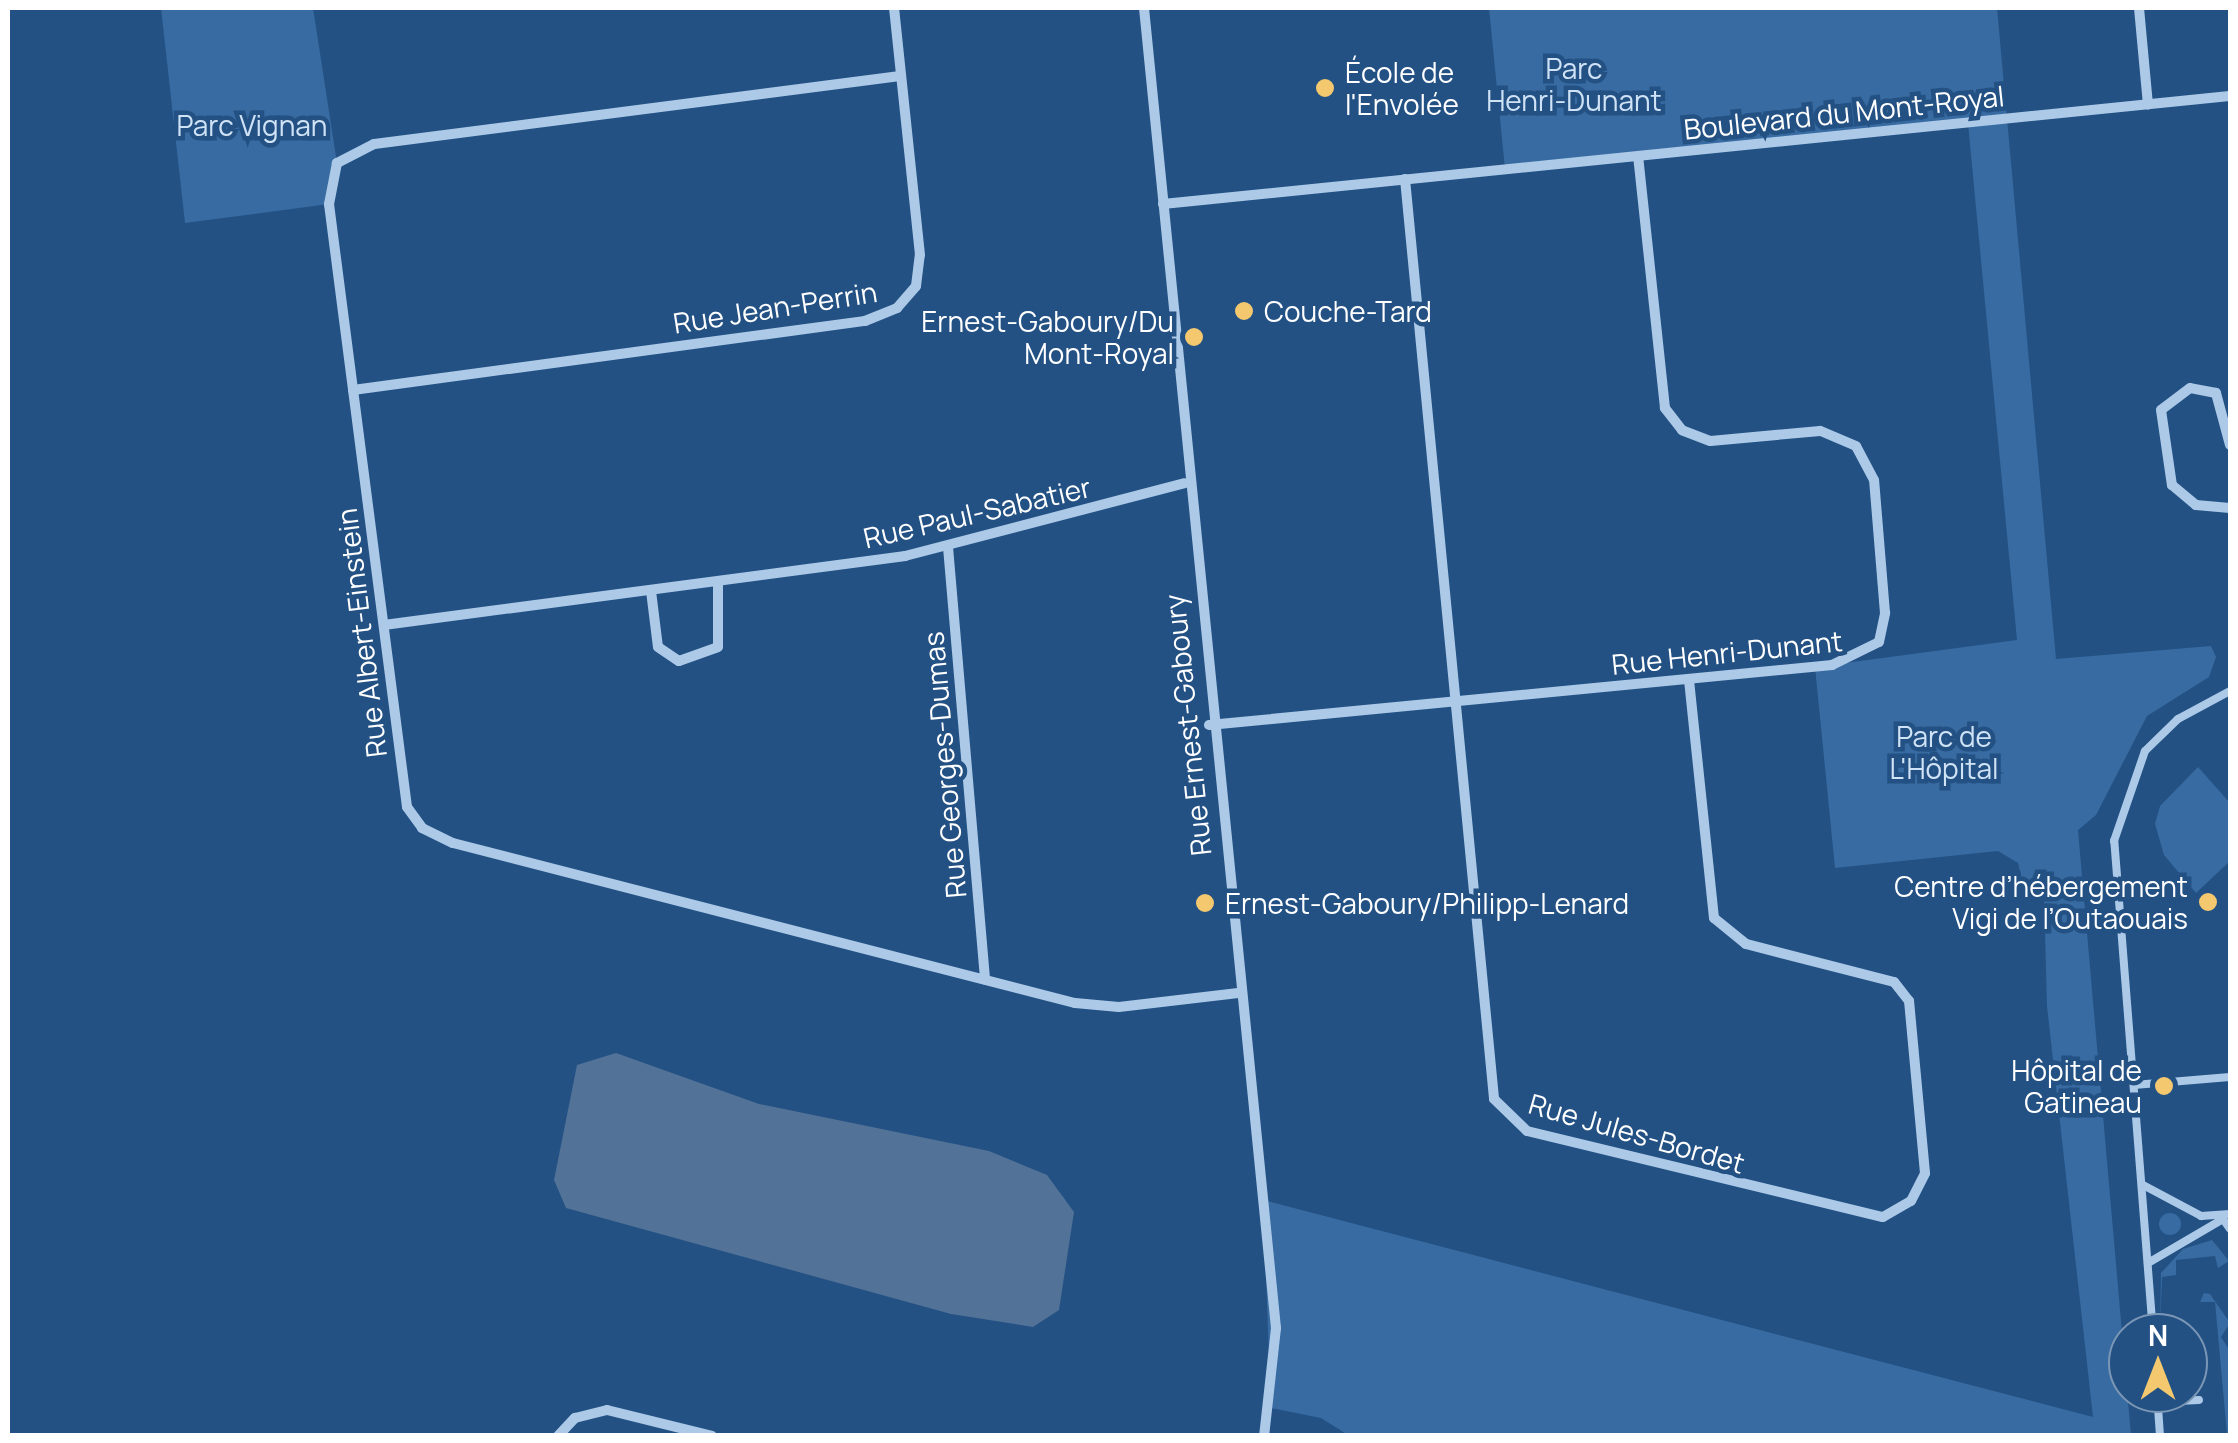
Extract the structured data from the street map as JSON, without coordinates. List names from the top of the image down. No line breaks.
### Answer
{"streets":{"street":["Boulevard du Mont-Royal","Rue Jean-Perrin","Rue Paul-Sabatier","Rue Albert-Einstein","Rue Henri-Dunant","Rue Ernest-Gaboury","Rue Georges-Dumas","Rue Jules-Bordet"]},"crossings":[["Boulevard du Mont-Royal","Rue Henri-Dunant"],["Boulevard du Mont-Royal","Rue Ernest-Gaboury"],["Boulevard du Mont-Royal","Rue Jules-Bordet"],["Rue Jean-Perrin","Rue Albert-Einstein"],["Rue Paul-Sabatier","Rue Albert-Einstein"],["Rue Paul-Sabatier","Rue Ernest-Gaboury"],["Rue Paul-Sabatier","Rue Georges-Dumas"],["Rue Albert-Einstein","Rue Ernest-Gaboury"],["Rue Albert-Einstein","Rue Georges-Dumas"],["Rue Henri-Dunant","Rue Ernest-Gaboury"],["Rue Henri-Dunant","Rue Jules-Bordet"]],"parks":["Parc Henri-Dunant","Parc Vignan","Parc de L'Hôpital"],"places":["École de l'Envolée","Couche-Tard","Ernest-Gaboury/Du Mont-Royal","Centre d’hébergement Vigi de l’Outaouais","Ernest-Gaboury/Philipp-Lenard","Hôpital de Gatineau"],"north":"top"}
